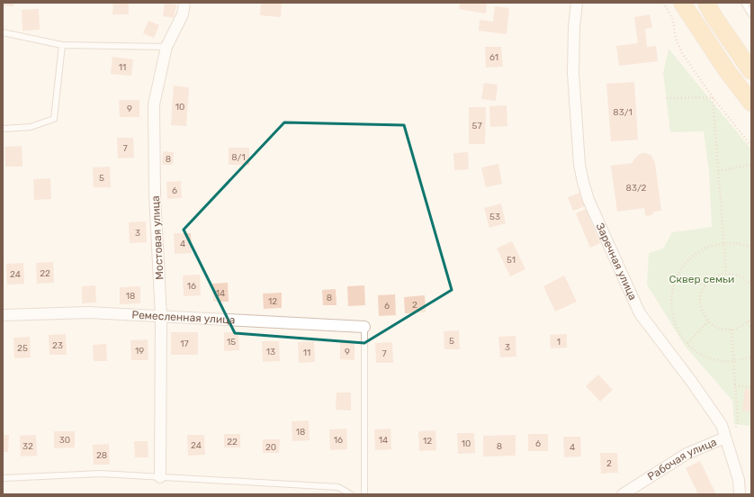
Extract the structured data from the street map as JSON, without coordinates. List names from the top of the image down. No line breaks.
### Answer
{"streets":{"street":["Мостовая улица","Заречная улица","Ремесленная улица","Рабочая улица"]},"crossings":[["Мостовая улица","Ремесленная улица"],["Заречная улица","Рабочая улица"]],"parks":["Сквер семьи"],"house_numbers":["61","11","10","9","83/1","57","7","8/1","8","5","83/2","6","53","3","4","51","22","24","16","14","18","8","12","2","6","5","15","1","17","23","3","25","19","13","9","11","7","18","30","16","14","12","22","10","6","24","32","8","20","4","28","2"]}
